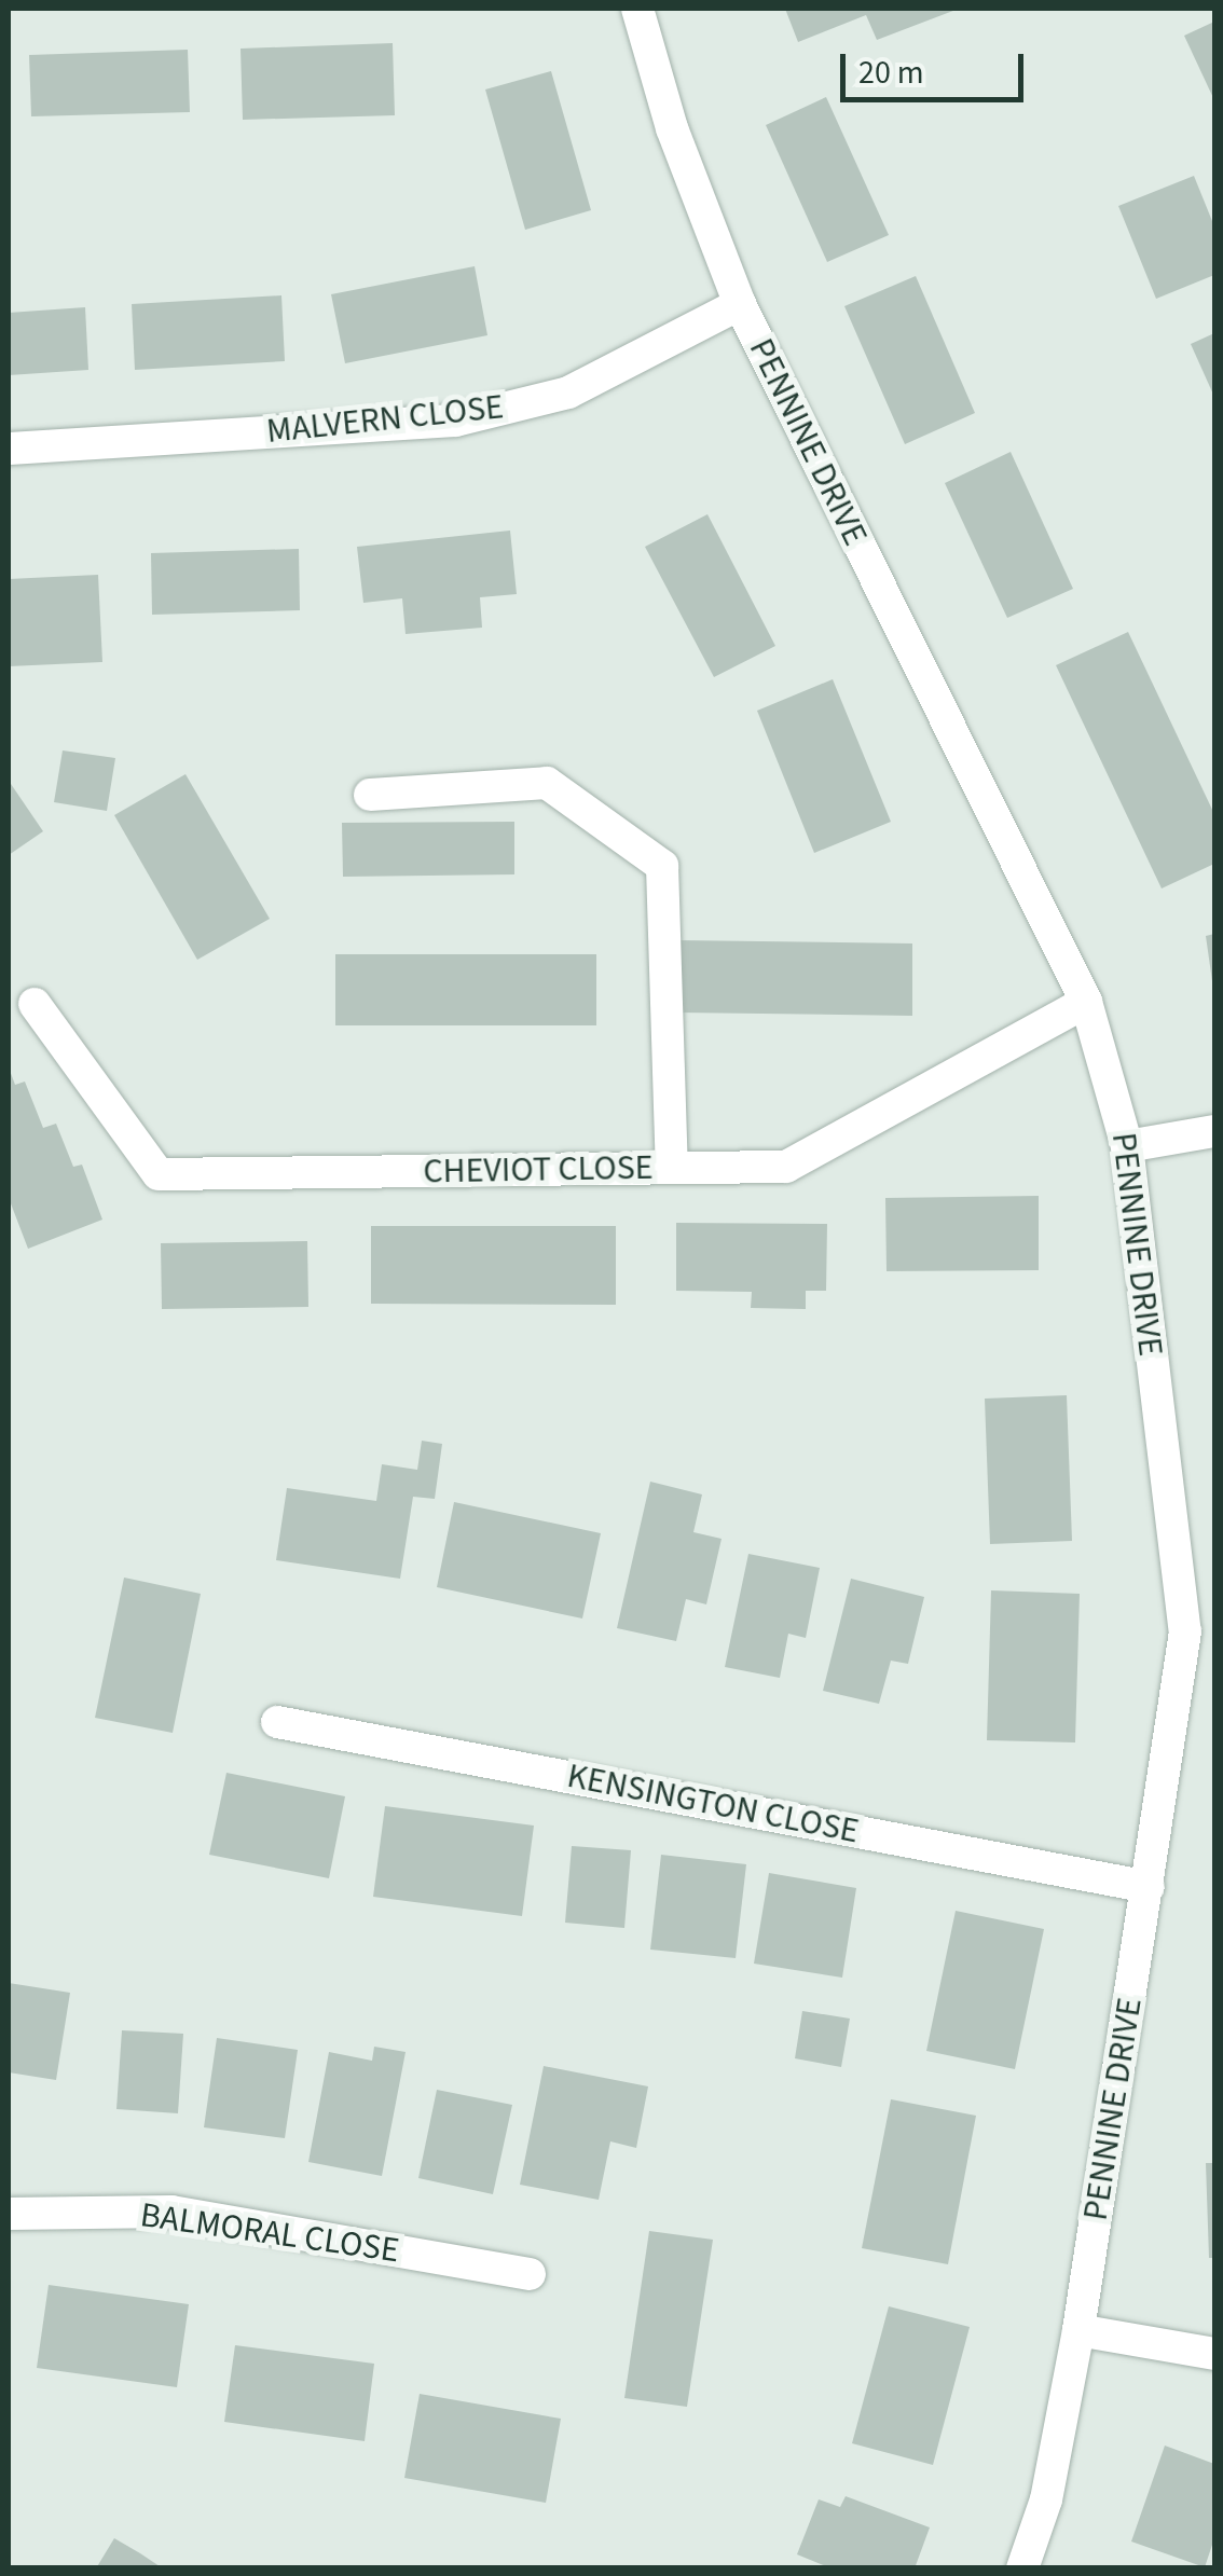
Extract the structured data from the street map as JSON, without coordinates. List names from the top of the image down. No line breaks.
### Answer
{"streets":{"street":["MALVERN CLOSE","PENNINE DRIVE","CHEVIOT CLOSE","KENSINGTON CLOSE","BALMORAL CLOSE"]},"crossings":[["MALVERN CLOSE","PENNINE DRIVE"],["PENNINE DRIVE","CHEVIOT CLOSE"],["PENNINE DRIVE","KENSINGTON CLOSE"]],"scale_bar":"20 m"}
